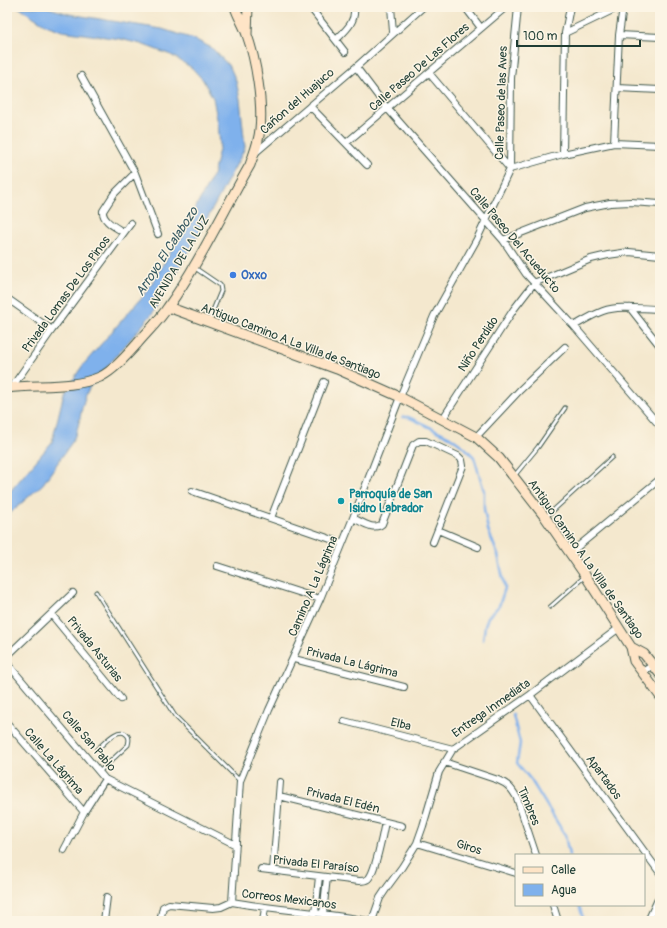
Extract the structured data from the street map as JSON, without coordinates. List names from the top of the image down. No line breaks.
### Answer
{"streets":{"street":["Calle Paseo De Las Flores","Cañon del Huajuco","Calle Paseo de las Aves","Calle Paseo Del Acueducto","AVENIDA DE LA LUZ","Privada Lomas De Los Pinos","Antiguo Camino A La Villa de Santiago","Niño Perdido","Camino A La Lágrima","Privada Asturias","Privada La Lágrima","Entrega Inmediata","Elba","Calle San Pablo","Calle La Lágrima","Apartados","Privada El Edén","Timbres","Giros","Privada El Paraíso","Correos Mexicanos"]},"crossings":[["Calle Paseo De Las Flores","Calle Paseo de las Aves"],["Calle Paseo De Las Flores","Calle Paseo Del Acueducto"],["Cañon del Huajuco","Calle Paseo Del Acueducto"],["Cañon del Huajuco","AVENIDA DE LA LUZ"],["Calle Paseo de las Aves","Camino A La Lágrima"],["Calle Paseo Del Acueducto","Niño Perdido"],["Calle Paseo Del Acueducto","Camino A La Lágrima"],["AVENIDA DE LA LUZ","Privada Lomas De Los Pinos"],["AVENIDA DE LA LUZ","Antiguo Camino A La Villa de Santiago"],["Antiguo Camino A La Villa de Santiago","Niño Perdido"],["Antiguo Camino A La Villa de Santiago","Camino A La Lágrima"],["Antiguo Camino A La Villa de Santiago","Entrega Inmediata"],["Camino A La Lágrima","Privada La Lágrima"],["Camino A La Lágrima","Calle San Pablo"],["Camino A La Lágrima","Correos Mexicanos"],["Entrega Inmediata","Elba"],["Entrega Inmediata","Apartados"],["Entrega Inmediata","Timbres"],["Entrega Inmediata","Giros"],["Privada El Edén","Privada El Paraíso"]],"water":["Arroyo El Calabozo"],"places":["Oxxo","Parroquía de San Isidro Labrador"],"legend":["Calle","Agua"],"scale_bar":"100 m"}
